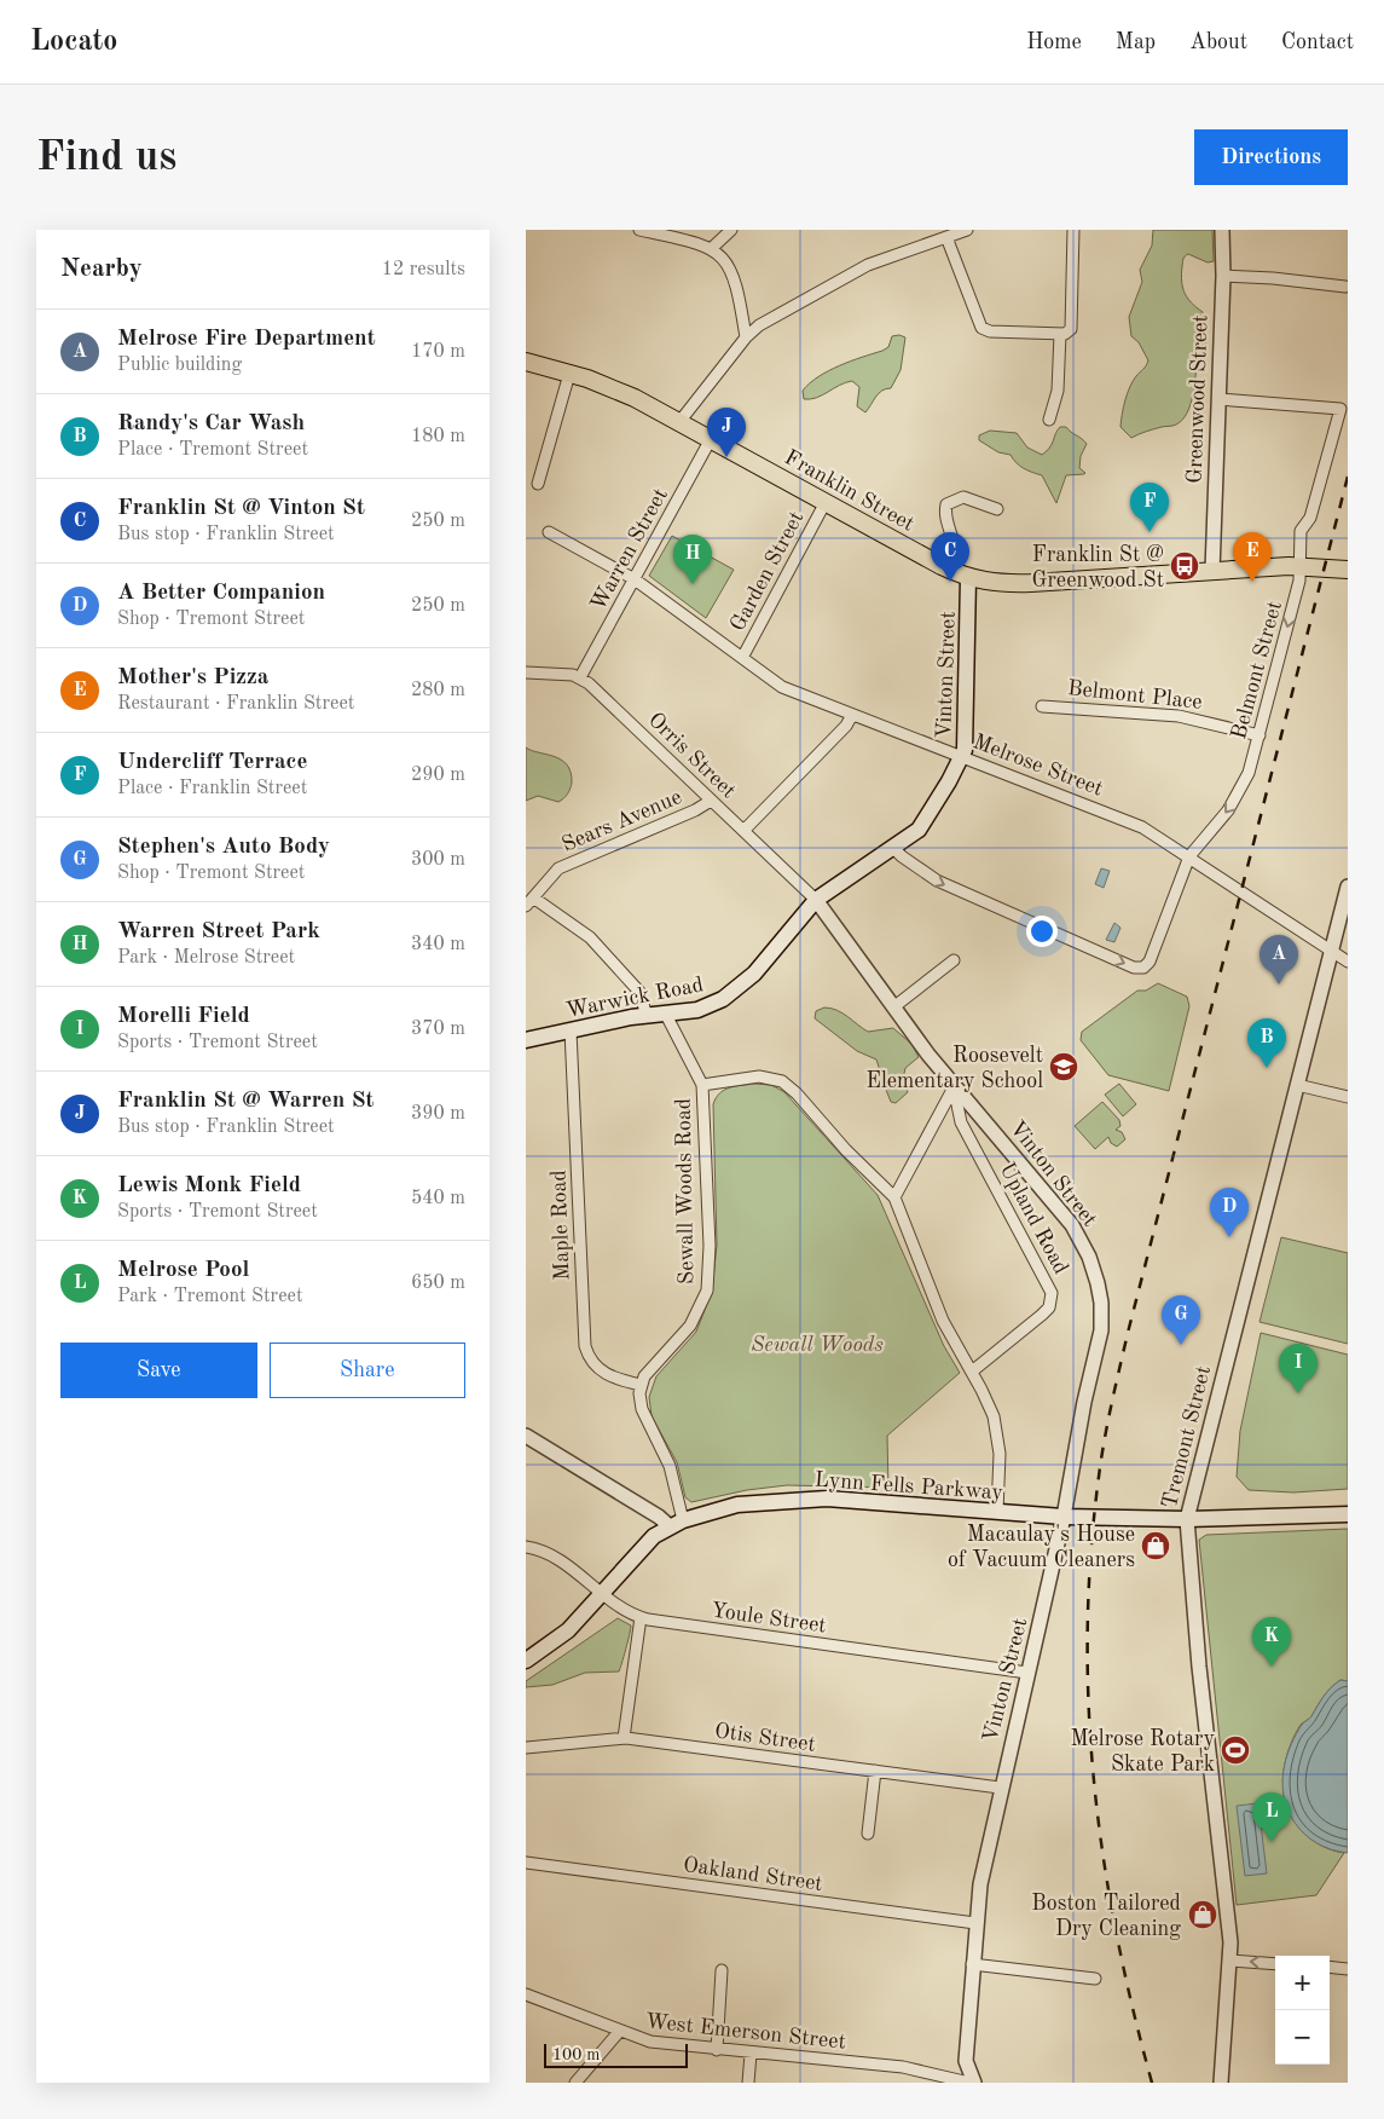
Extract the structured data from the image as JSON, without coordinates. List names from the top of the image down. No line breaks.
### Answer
{"streets":{"main road":["Franklin Street","Vinton Street","Warwick Road","Lynn Fells Parkway"],"street":["Greenwood Street","Warren Street","Garden Street","Belmont Street","Belmont Place","Orris Street","Melrose Street","Sears Avenue","Sewall Woods Road","Upland Road","Maple Road","Tremont Street","Youle Street","Otis Street","Oakland Street","West Emerson Street"]},"crossings":[["Greenwood Street","Franklin Street"],["Greenwood Street","Belmont Street"],["Franklin Street","Warren Street"],["Franklin Street","Garden Street"],["Franklin Street","Belmont Street"],["Franklin Street","Vinton Street"],["Warren Street","Orris Street"],["Warren Street","Melrose Street"],["Garden Street","Melrose Street"],["Belmont Street","Vinton Street"],["Belmont Street","Belmont Place"],["Belmont Street","Melrose Street"],["Vinton Street","Orris Street"],["Vinton Street","Melrose Street"],["Vinton Street","Warwick Road"],["Vinton Street","Upland Road"],["Vinton Street","Lynn Fells Parkway"],["Vinton Street","Youle Street"],["Vinton Street","Otis Street"],["Vinton Street","Oakland Street"],["Orris Street","Sears Avenue"],["Orris Street","Warwick Road"],["Melrose Street","Tremont Street"],["Warwick Road","Maple Road"],["Sewall Woods Road","Upland Road"],["Sewall Woods Road","Maple Road"],["Sewall Woods Road","Lynn Fells Parkway"],["Tremont Street","Lynn Fells Parkway"],["Lynn Fells Parkway","Youle Street"]],"parks":["Sewall Woods"],"places":{"bus stop":["Franklin St @ Greenwood St"],"school or university":["Roosevelt Elementary School"],"shop":["Macaulay's House of Vacuum Cleaners","Boston Tailored Dry Cleaning"],"sports":["Melrose Rotary Skate Park"]},"scale_bar":"100 m","page":{"header":"Locato","nav":["Home","Map","About","Contact"],"buttons":["Directions",["Save","Share"]],"title":"Find us","heading":["Nearby","12 results"],"list":[{"mark":"A","name":"Melrose Fire Department","note":"Public building","value":"170 m"},{"mark":"B","name":"Randy's Car Wash","note":"Place · Tremont Street","value":"180 m"},{"mark":"C","name":"Franklin St @ Vinton St","note":"Bus stop · Franklin Street","value":"250 m"},{"mark":"D","name":"A Better Companion","note":"Shop · Tremont Street","value":"250 m"},{"mark":"E","name":"Mother's Pizza","note":"Restaurant · Franklin Street","value":"280 m"},{"mark":"F","name":"Undercliff Terrace","note":"Place · Franklin Street","value":"290 m"},{"mark":"G","name":"Stephen's Auto Body","note":"Shop · Tremont Street","value":"300 m"},{"mark":"H","name":"Warren Street Park","note":"Park · Melrose Street","value":"340 m"},{"mark":"I","name":"Morelli Field","note":"Sports · Tremont Street","value":"370 m"},{"mark":"J","name":"Franklin St @ Warren St","note":"Bus stop · Franklin Street","value":"390 m"},{"mark":"K","name":"Lewis Monk Field","note":"Sports · Tremont Street","value":"540 m"},{"mark":"L","name":"Melrose Pool","note":"Park · Tremont Street","value":"650 m"}],"pins":["J","F","C","E","H","A","B","D","G","I","K","L"],"map_buttons":["+","−"],"scale":"100 m"}}
